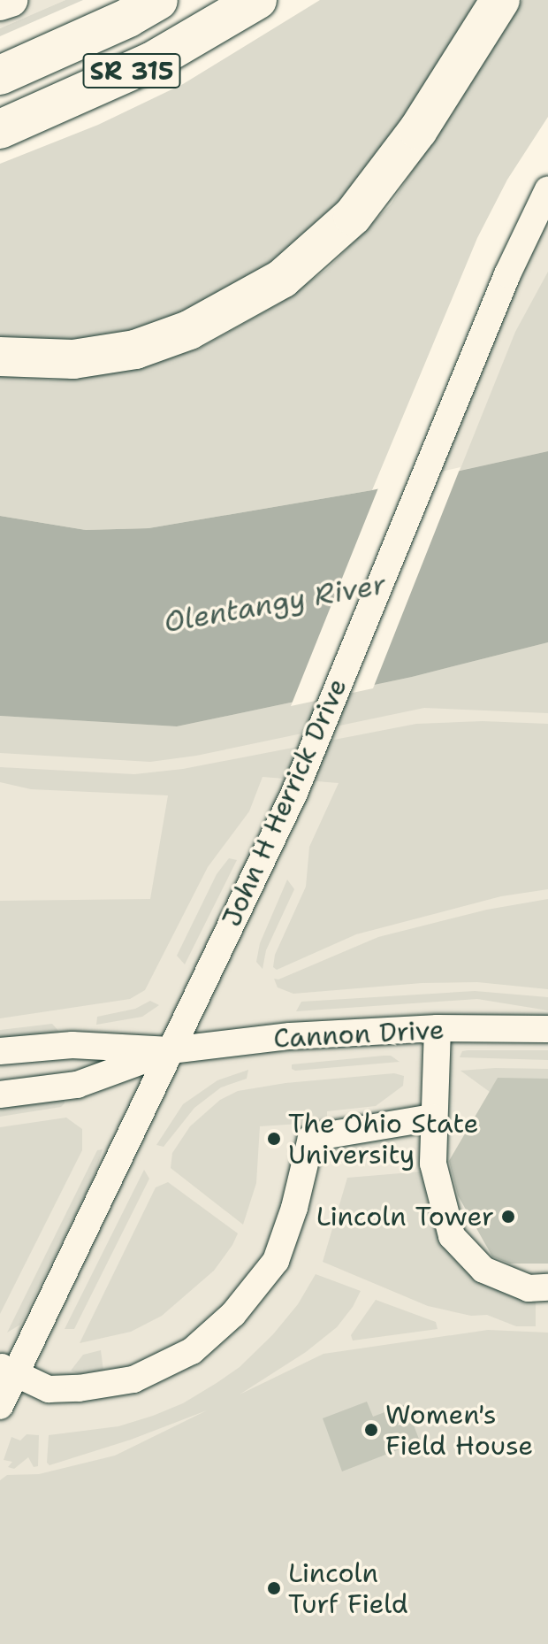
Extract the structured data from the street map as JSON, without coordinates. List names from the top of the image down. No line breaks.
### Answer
{"streets":{"highway":["SR 315"],"street":["John H Herrick Drive","Cannon Drive"]},"crossings":[["John H Herrick Drive","Cannon Drive"]],"water":["Olentangy River"],"places":["The Ohio State University","Lincoln Tower","Women's Field House","Lincoln Turf Field"]}
